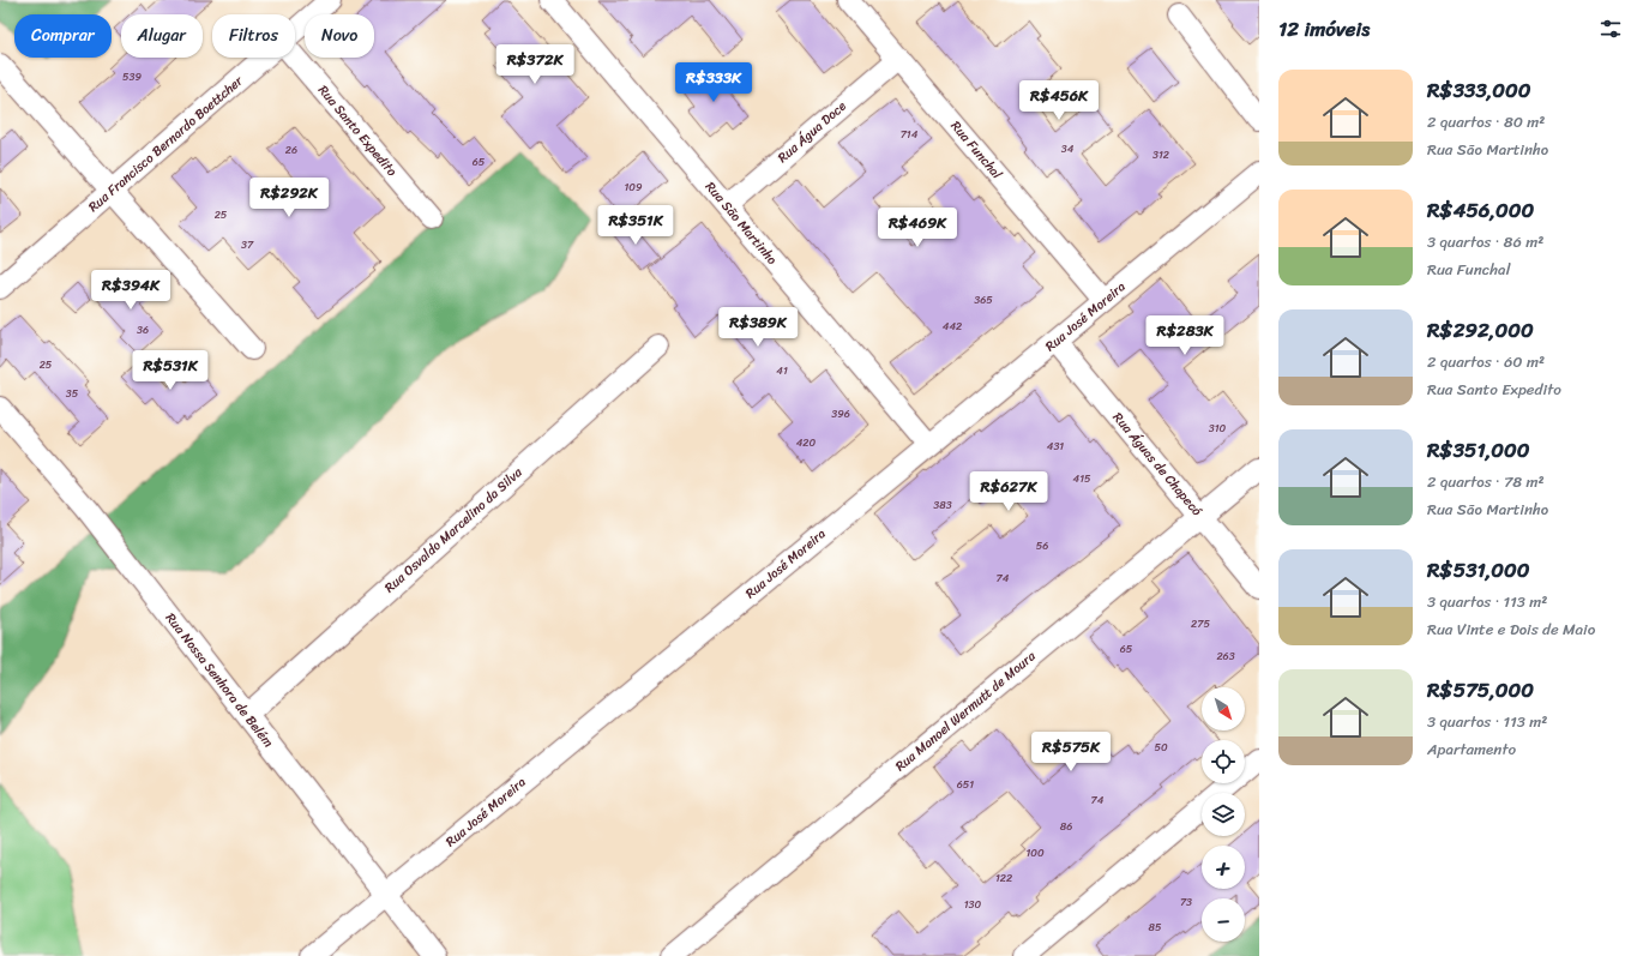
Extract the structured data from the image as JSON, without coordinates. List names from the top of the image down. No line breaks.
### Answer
{"streets":{"street":["Rua Santo Expedito","Rua Água Doce","Rua Francisco Bernardo Boettcher","Rua Funchal","Rua São Martinho","Rua José Moreira","Rua Águas de Chapecó","Rua Osvaldo Marcelino da Silva","Rua Nossa Senhora de Belém","Rua Manoel Wermutt de Moura"]},"crossings":[["Rua Água Doce","Rua Funchal"],["Rua Água Doce","Rua São Martinho"],["Rua Funchal","Rua José Moreira"],["Rua São Martinho","Rua José Moreira"],["Rua José Moreira","Rua Águas de Chapecó"],["Rua José Moreira","Rua Nossa Senhora de Belém"],["Rua Águas de Chapecó","Rua Manoel Wermutt de Moura"],["Rua Osvaldo Marcelino da Silva","Rua Nossa Senhora de Belém"]],"house_numbers":["539","714","34","26","312","65","109","25","37","365","442","36","25","41","35","396","310","420","431","415","383","56","74","275","65","263","50","651","74","86","100","122","73","130","85"],"north":"bottom right","page":{"heading":"12 imóveis","chip":["Comprar","Alugar","Filtros","Novo"],"price":["R$372K","R$333K","R$456K","R$292K","R$351K","R$469K","R$394K","R$389K","R$283K","R$531K","R$627K","R$575K"],"list":[{"name":"R$333,000","note":"2 quartos · 80 m² · Rua São Martinho"},{"name":"R$456,000","note":"3 quartos · 86 m² · Rua Funchal"},{"name":"R$292,000","note":"2 quartos · 60 m² · Rua Santo Expedito"},{"name":"R$351,000","note":"2 quartos · 78 m² · Rua São Martinho"},{"name":"R$531,000","note":"3 quartos · 113 m² · Rua Vinte e Dois de Maio"},{"name":"R$575,000","note":"3 quartos · 113 m² · Apartamento"}],"map_buttons":["+","−"]}}
